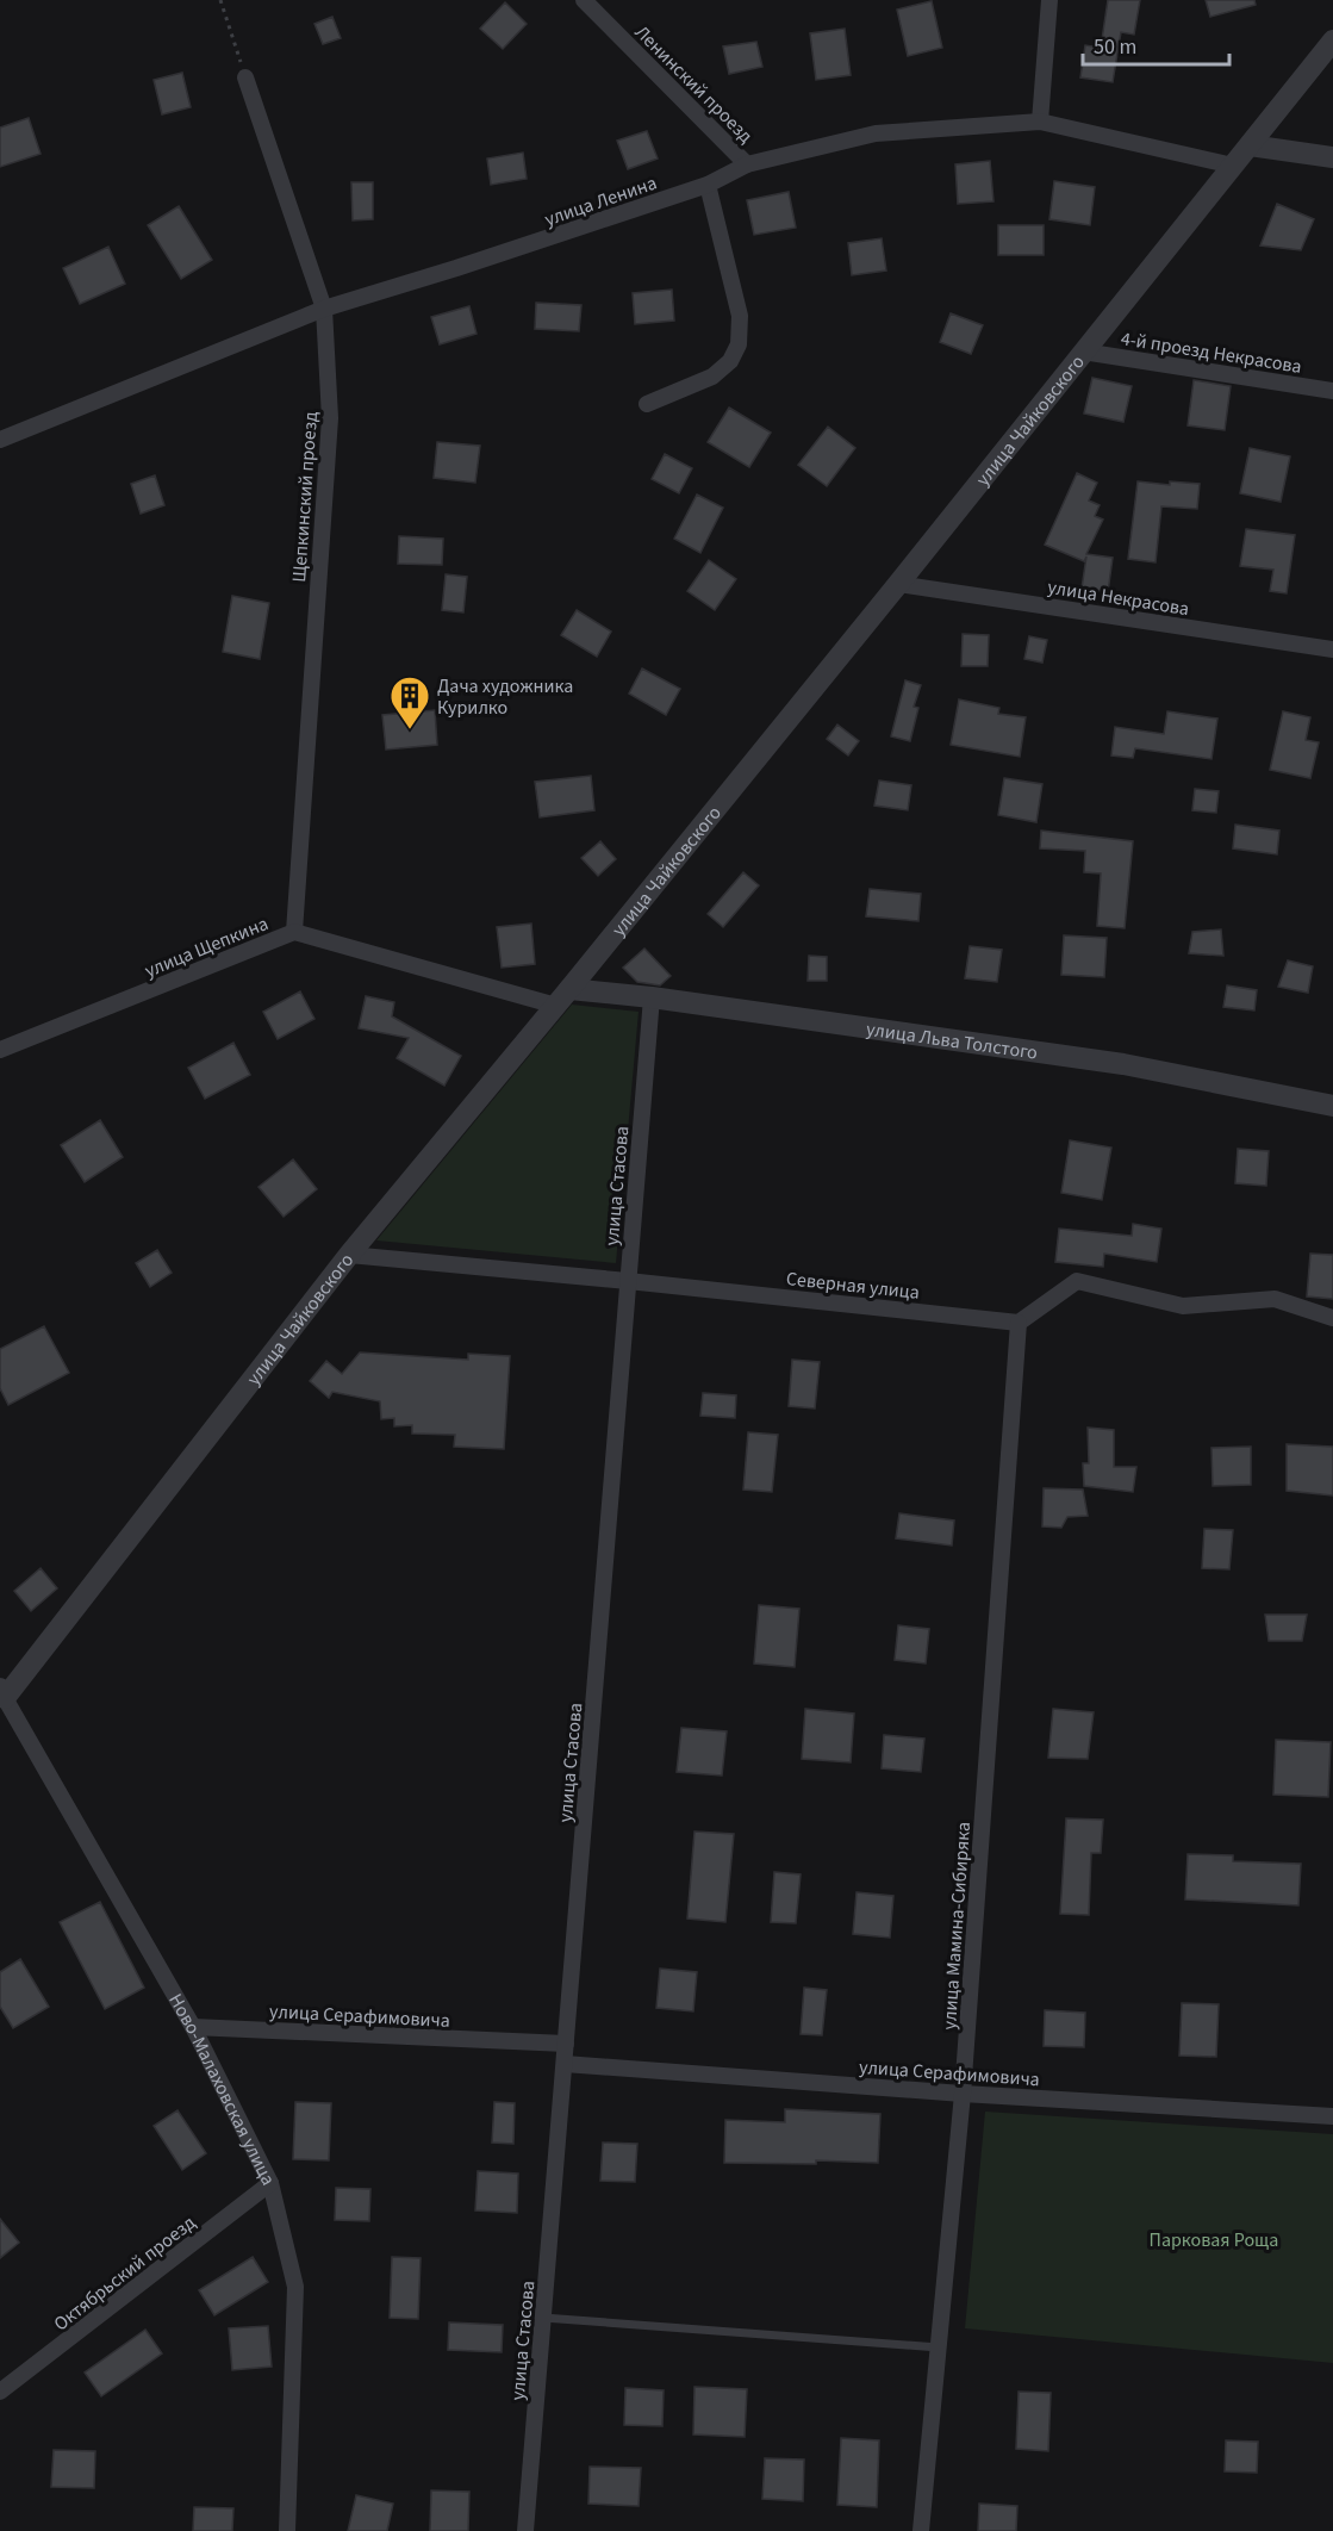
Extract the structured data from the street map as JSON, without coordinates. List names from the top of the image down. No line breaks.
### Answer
{"streets":{"street":["Ленинский проезд","улица Ленина","4-й проезд Некрасова","улица Чайковского","Щепкинский проезд","улица Некрасова","улица Щепкина","улица Льва Толстого","улица Стасова","Северная улица","улица Мамина-Сибиряка","улица Серафимовича","Ново-Малаховская улица","Октябрьский проезд"]},"crossings":[["Ленинский проезд","улица Ленина"],["улица Ленина","улица Чайковского"],["улица Ленина","Щепкинский проезд"],["4-й проезд Некрасова","улица Чайковского"],["улица Чайковского","улица Некрасова"],["улица Чайковского","улица Щепкина"],["улица Чайковского","улица Льва Толстого"],["улица Чайковского","Северная улица"],["улица Чайковского","Ново-Малаховская улица"],["Щепкинский проезд","улица Щепкина"],["улица Щепкина","улица Льва Толстого"],["улица Льва Толстого","улица Стасова"],["улица Стасова","Северная улица"],["улица Стасова","улица Серафимовича"],["Северная улица","улица Мамина-Сибиряка"],["улица Мамина-Сибиряка","улица Серафимовича"],["улица Серафимовича","Ново-Малаховская улица"],["Ново-Малаховская улица","Октябрьский проезд"]],"parks":["Парковая Роща"],"places":{"building":["Дача художника Курилко"]},"scale_bar":"50 m"}
